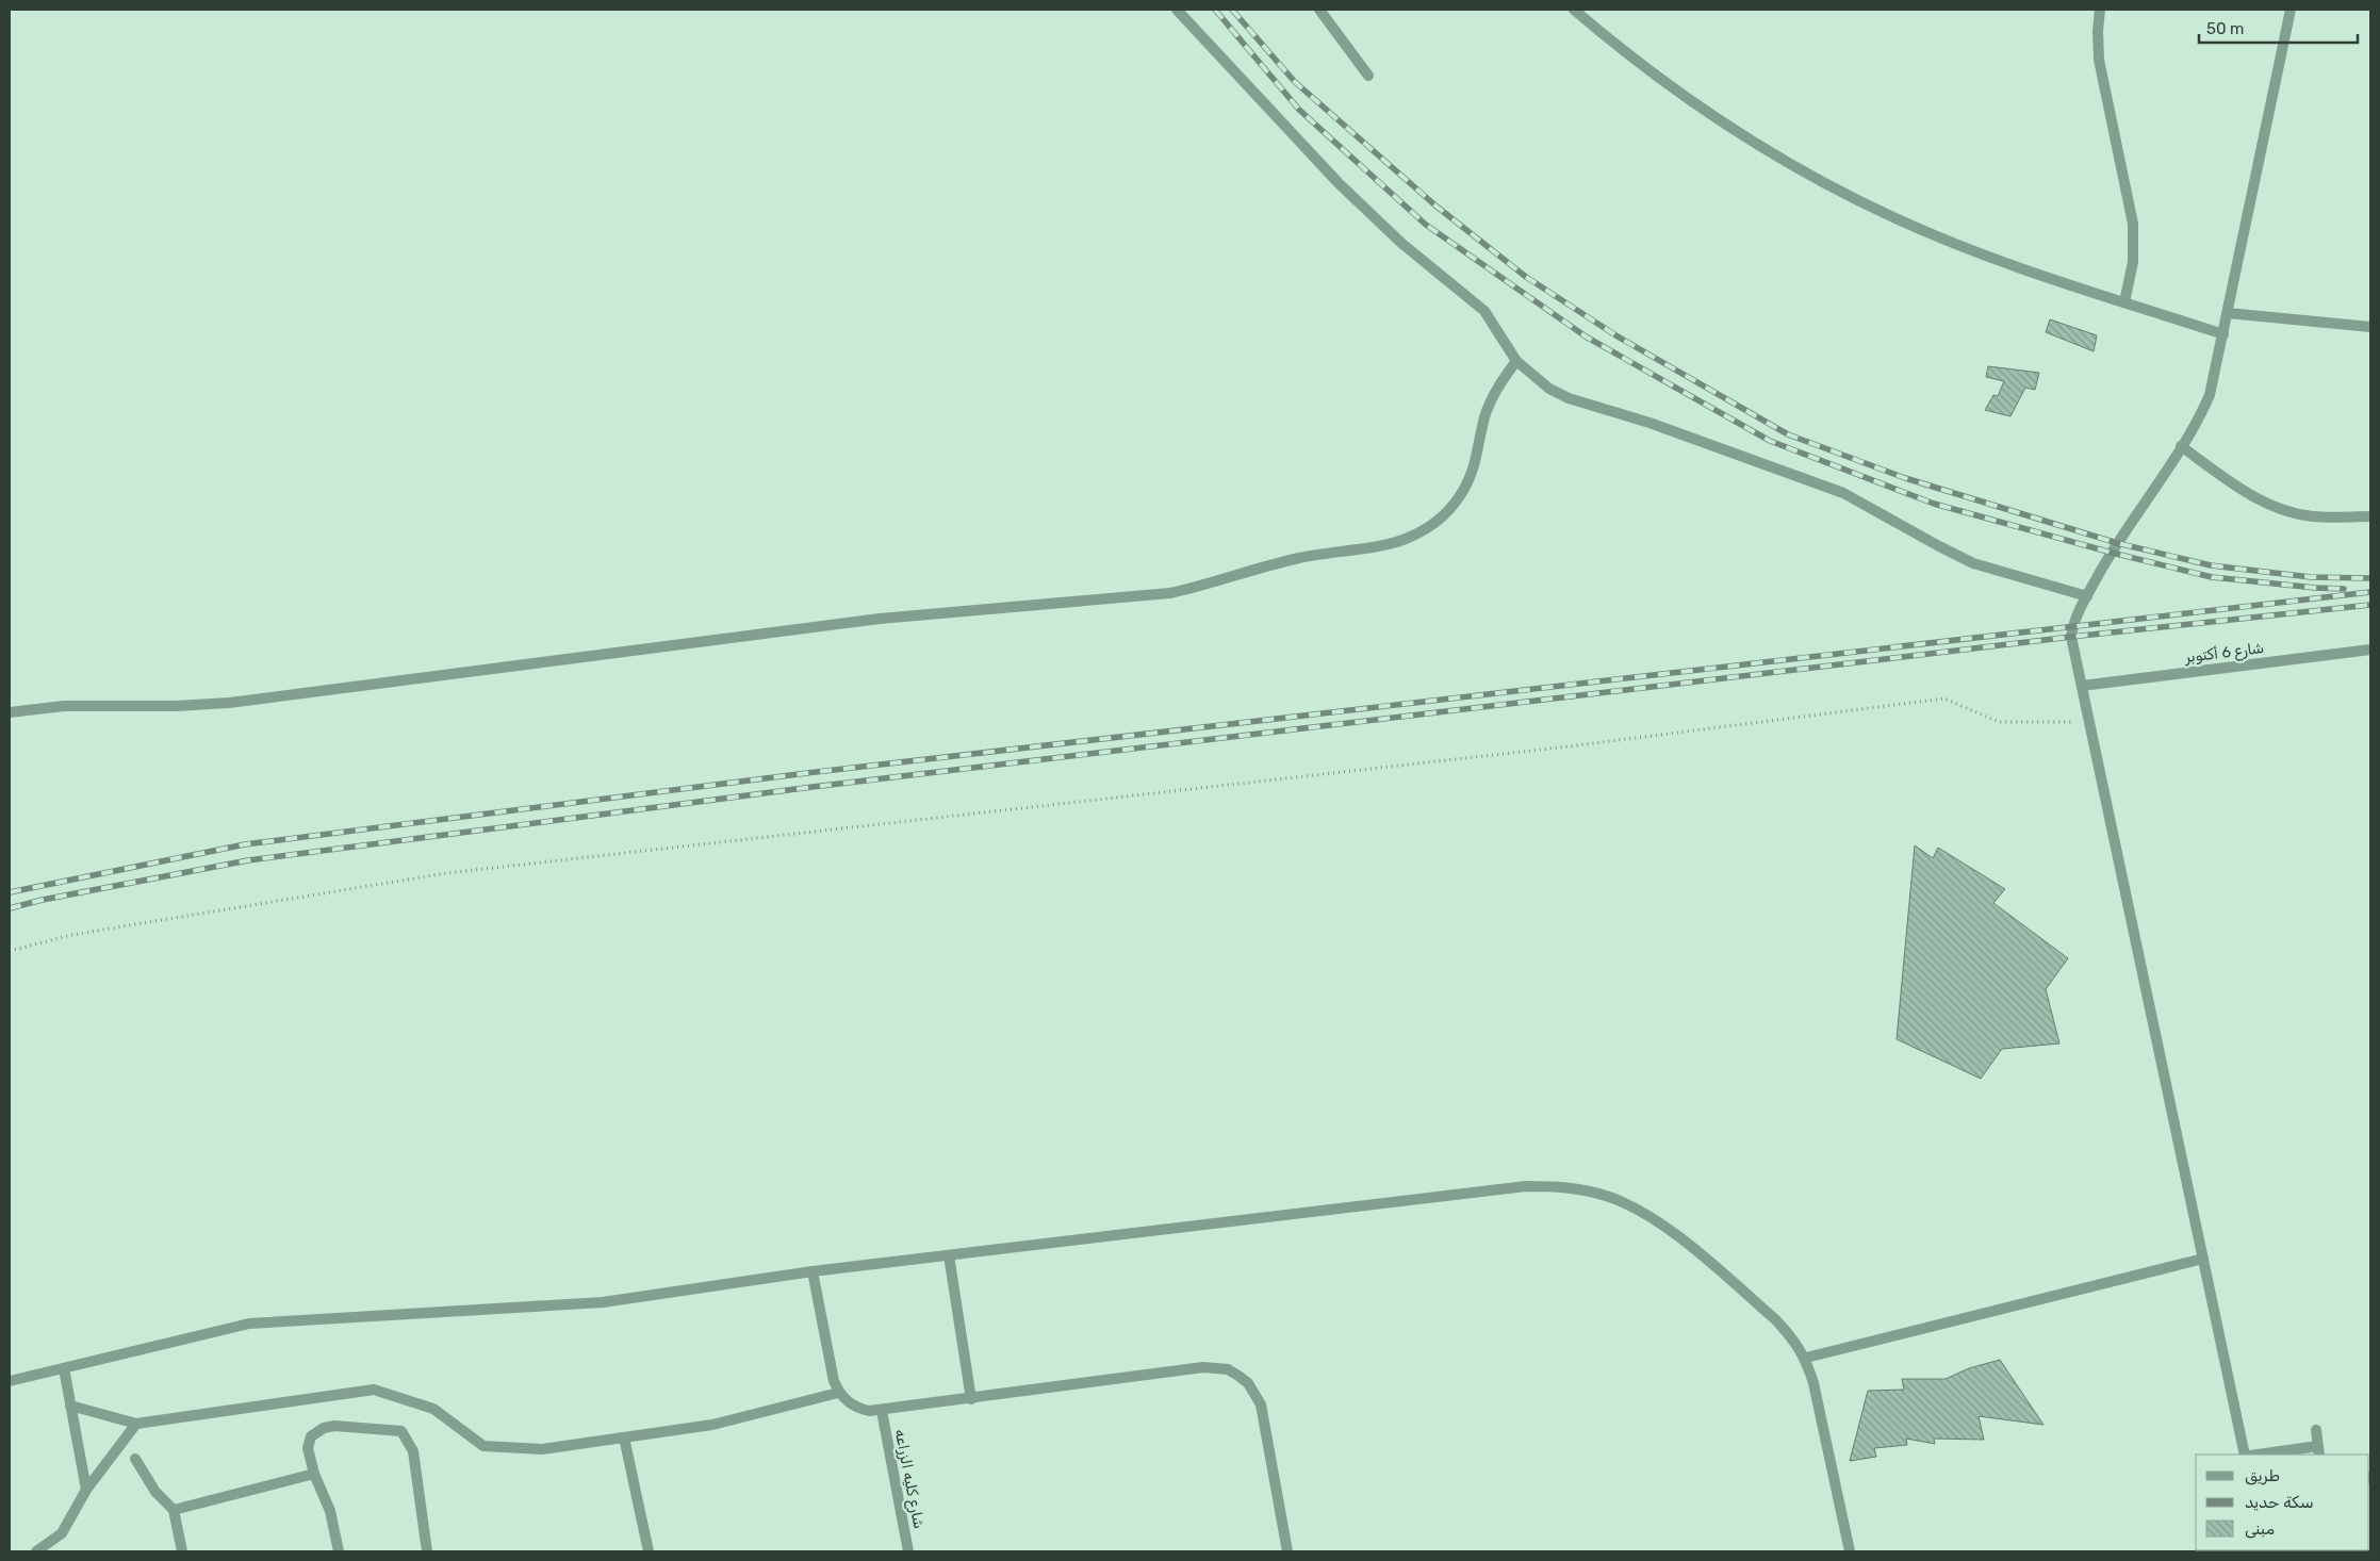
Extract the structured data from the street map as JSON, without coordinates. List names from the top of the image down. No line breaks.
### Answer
{"streets":{"street":["شارع 6 أكتوبر","شارع كليه الزراعه"]},"legend":["طريق","سكة حديد","مبنى"],"scale_bar":"50 m"}
